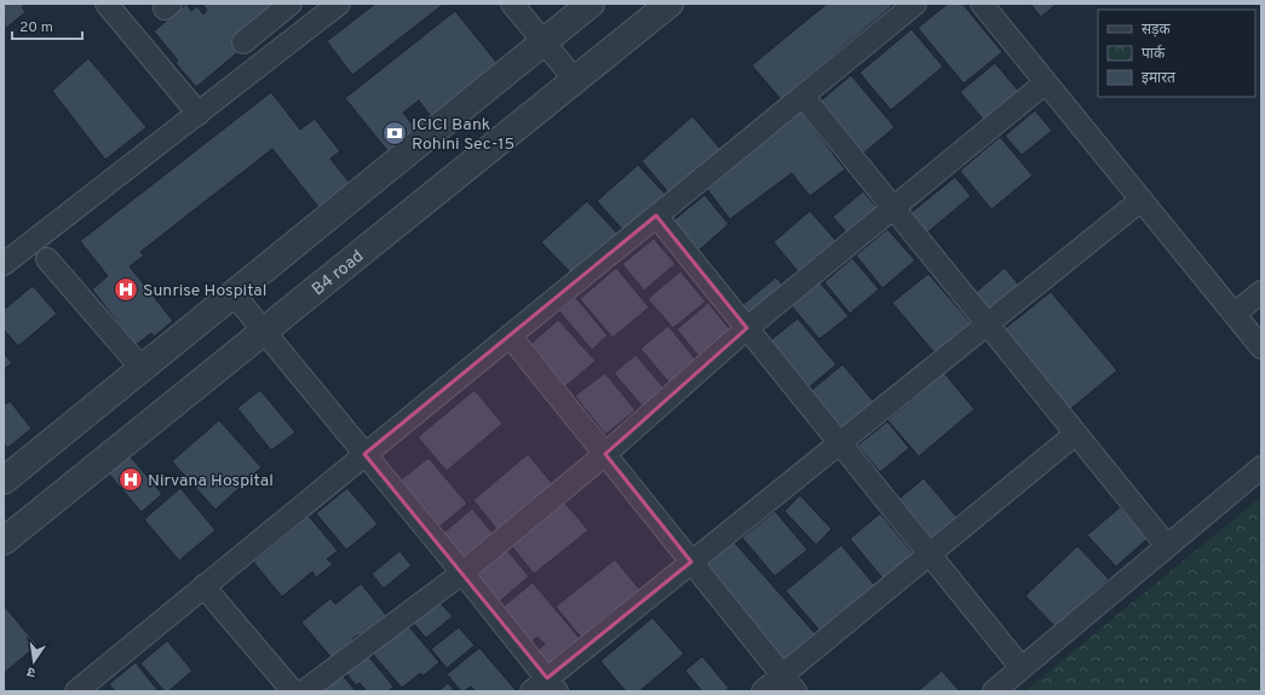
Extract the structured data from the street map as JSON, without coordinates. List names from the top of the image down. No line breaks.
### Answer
{"streets":{"street":["B4 road"]},"places":{"bank":["ICICI Bank Rohini Sec-15"],"hospital":["Sunrise Hospital","Nirvana Hospital"]},"legend":["सड़क","पार्क","इमारत"],"scale_bar":"20 m","north":"bottom"}
